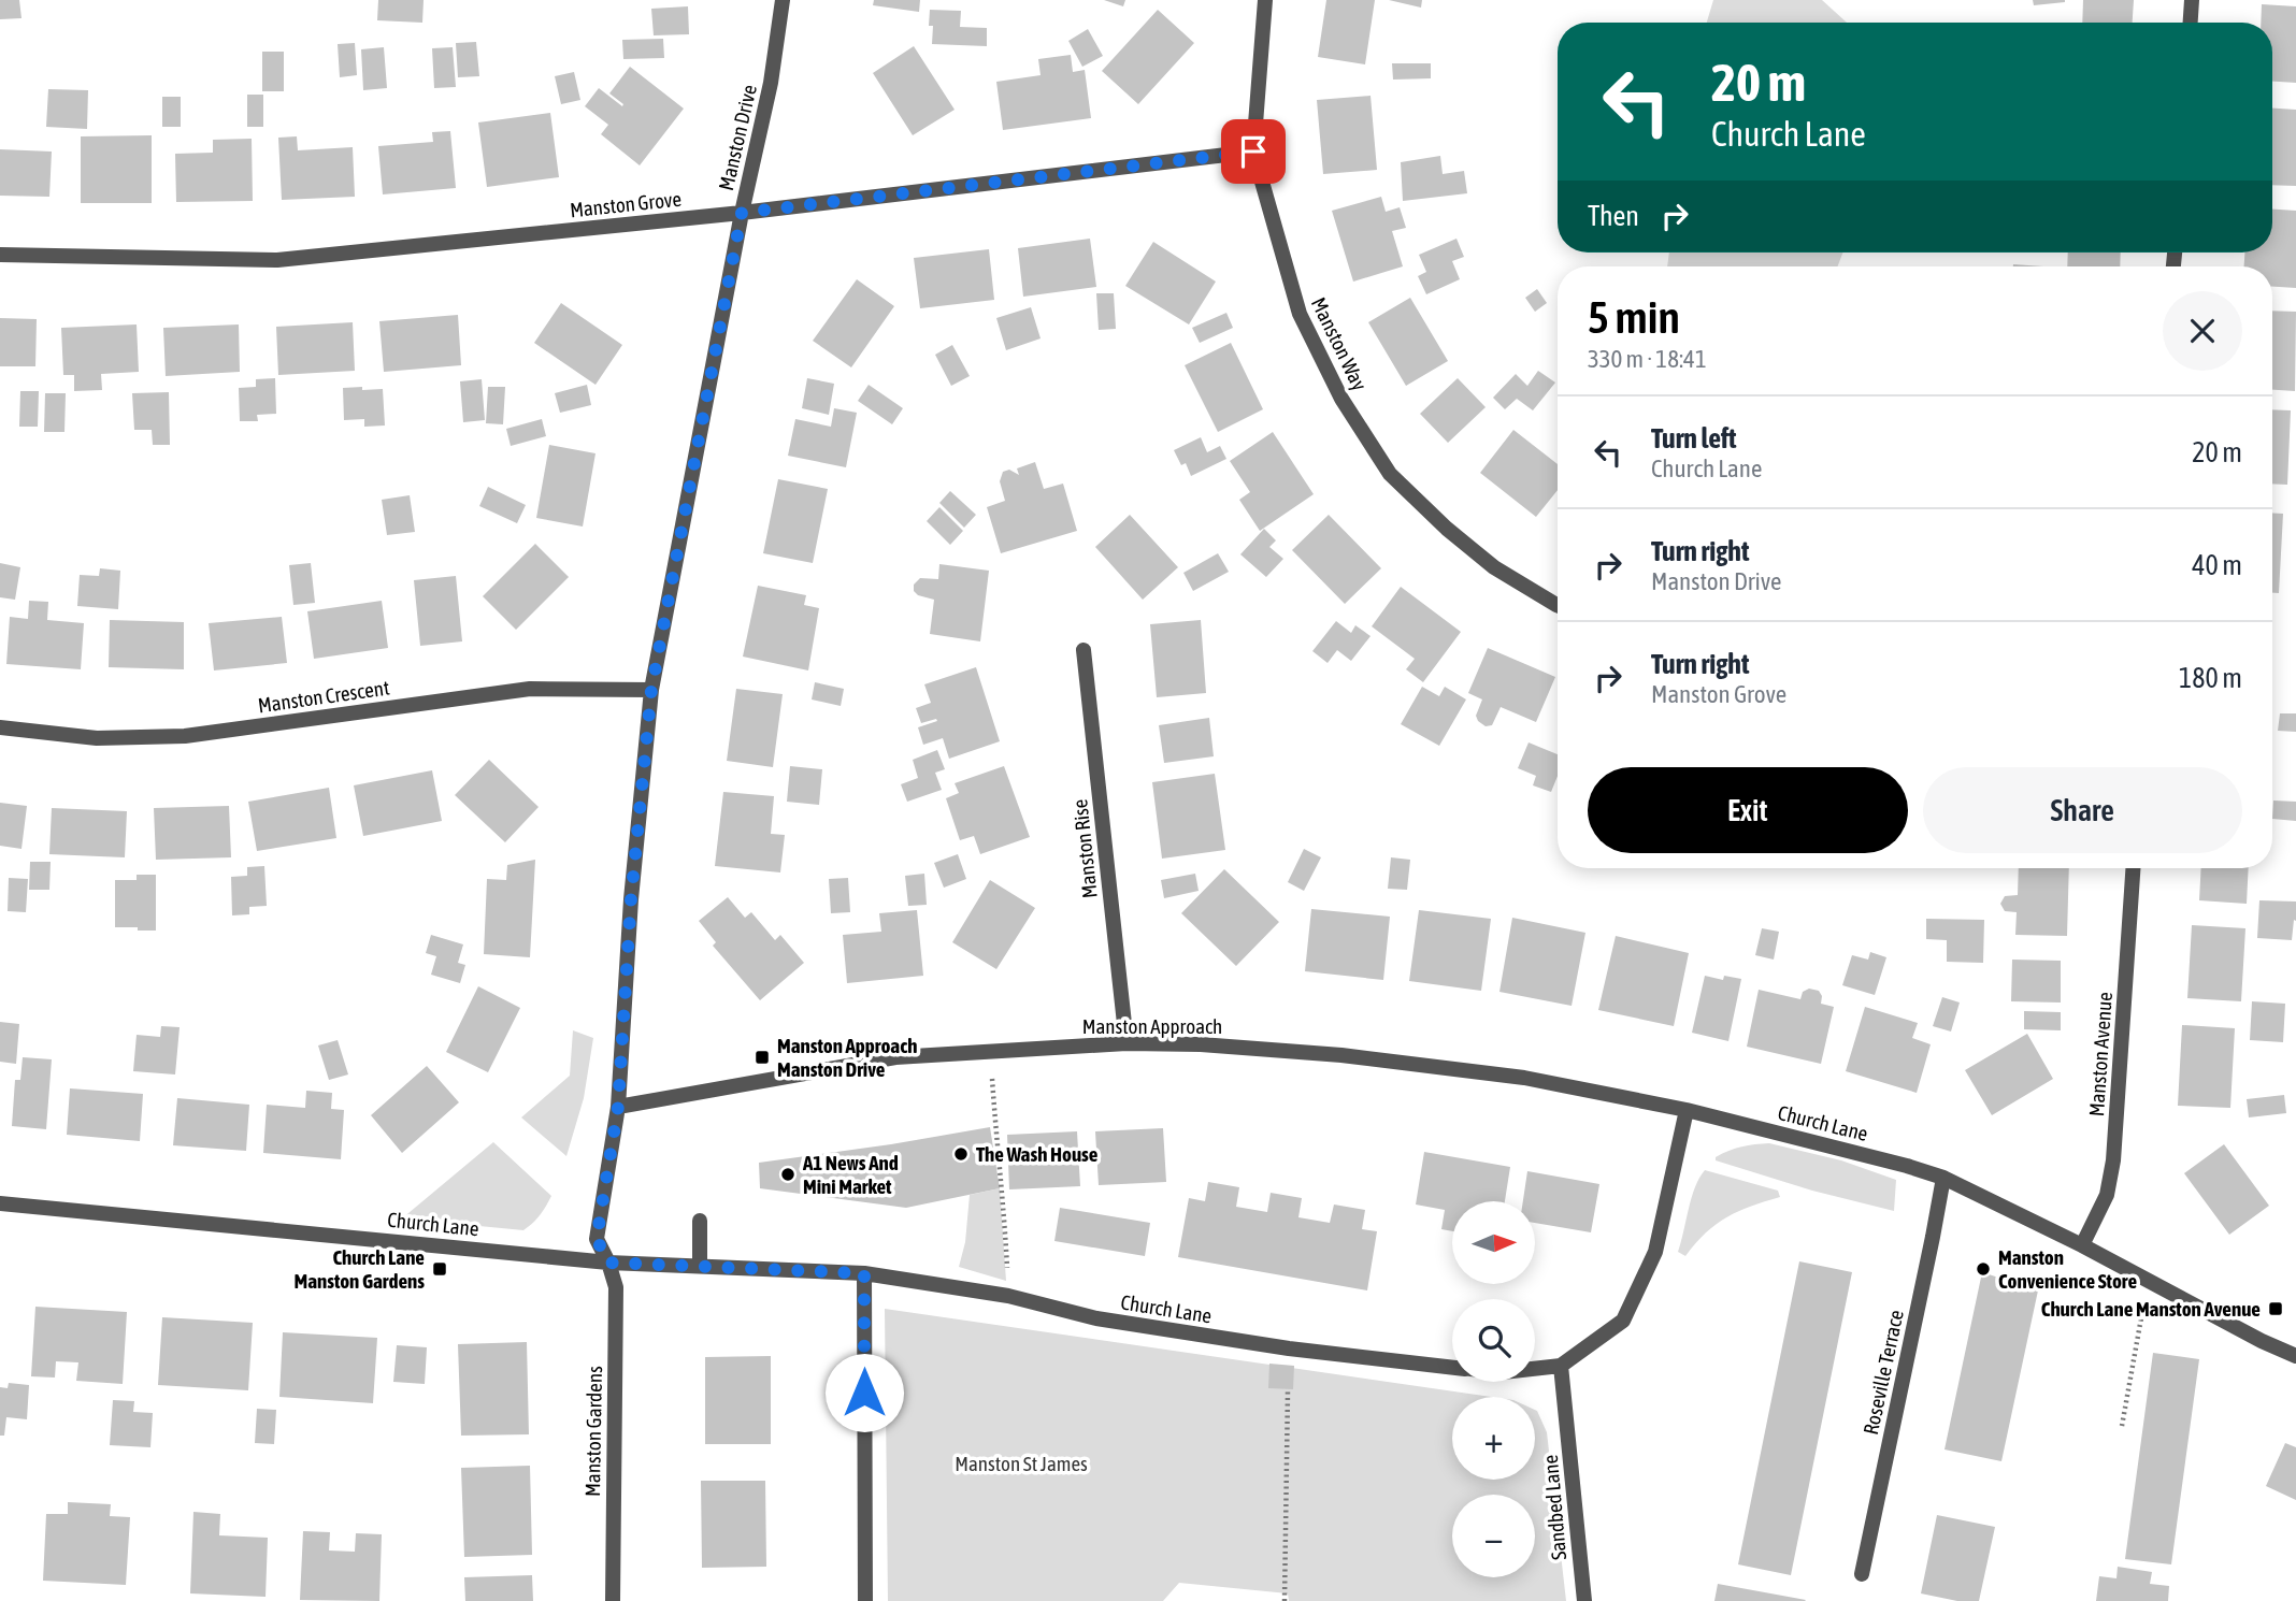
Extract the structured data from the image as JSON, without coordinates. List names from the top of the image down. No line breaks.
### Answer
{"streets":{"street":["Manston Drive","Manston Grove","Manston Way","Manston Crescent","Manston Rise","Manston Approach","Manston Avenue","Church Lane","Roseville Terrace","Manston Gardens","Sandbed Lane"]},"crossings":[["Manston Drive","Manston Grove"],["Manston Drive","Manston Crescent"],["Manston Drive","Manston Approach"],["Manston Drive","Church Lane"],["Manston Drive","Manston Gardens"],["Manston Grove","Manston Way"],["Manston Rise","Manston Approach"],["Manston Approach","Church Lane"],["Manston Avenue","Church Lane"],["Church Lane","Roseville Terrace"],["Church Lane","Manston Gardens"],["Church Lane","Sandbed Lane"]],"parks":["Manston St James"],"places":{"transit":["Manston Approach Manston Drive","Church Lane Manston Gardens","Church Lane Manston Avenue"],"other":["The Wash House","A1 News And Mini Market","Manston Convenience Store"]},"north":"right","page":{"turn":["20 m","Church Lane"],"then":"Then","heading":["5 min","330 m · 18:41"],"list":[{"name":"Turn left","note":"Church Lane","value":"20 m"},{"name":"Turn right","note":"Manston Drive","value":"40 m"},{"name":"Turn right","note":"Manston Grove","value":"180 m"}],"buttons":["Exit","Share"],"map_buttons":["+","−"]}}
